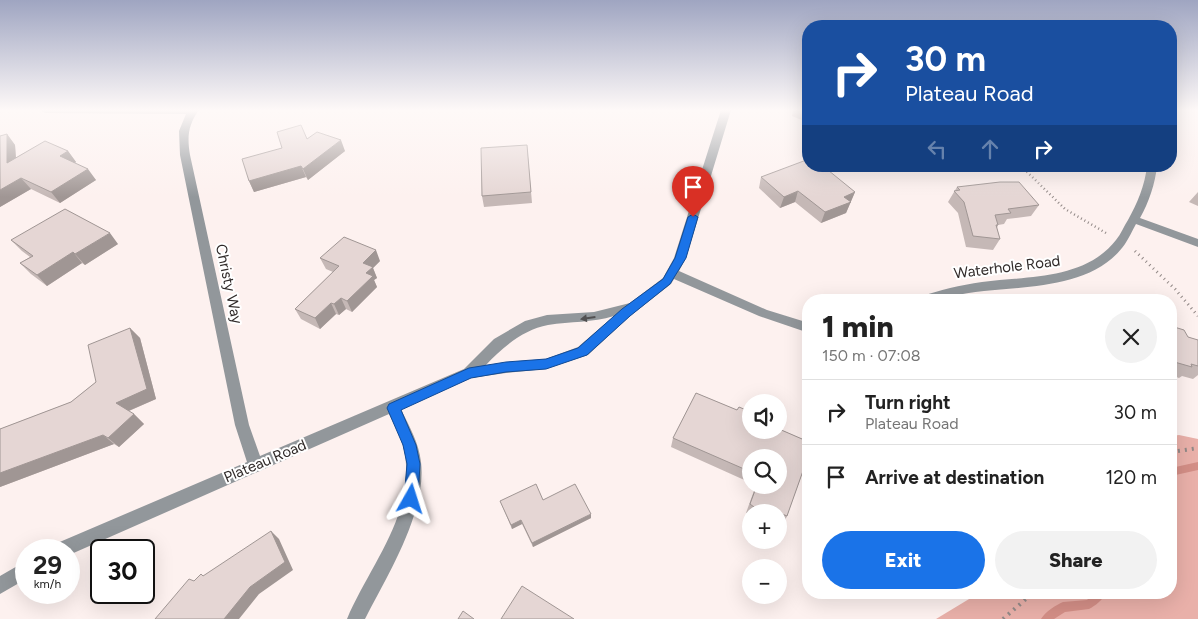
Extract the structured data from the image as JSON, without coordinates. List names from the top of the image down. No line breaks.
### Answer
{"streets":{"street":["Waterhole Road","Christy Way","Plateau Road"]},"crossings":[["Christy Way","Plateau Road"]],"page":{"turn":["30 m","Plateau Road"],"heading":["1 min","150 m · 07:08"],"list":[{"name":"Turn right","note":"Plateau Road","value":"30 m"},{"name":"Arrive at destination","value":"120 m"}],"map_buttons":["+","−"],"buttons":["Exit","Share"],"speed":"29 km/h","limit":"30"}}
